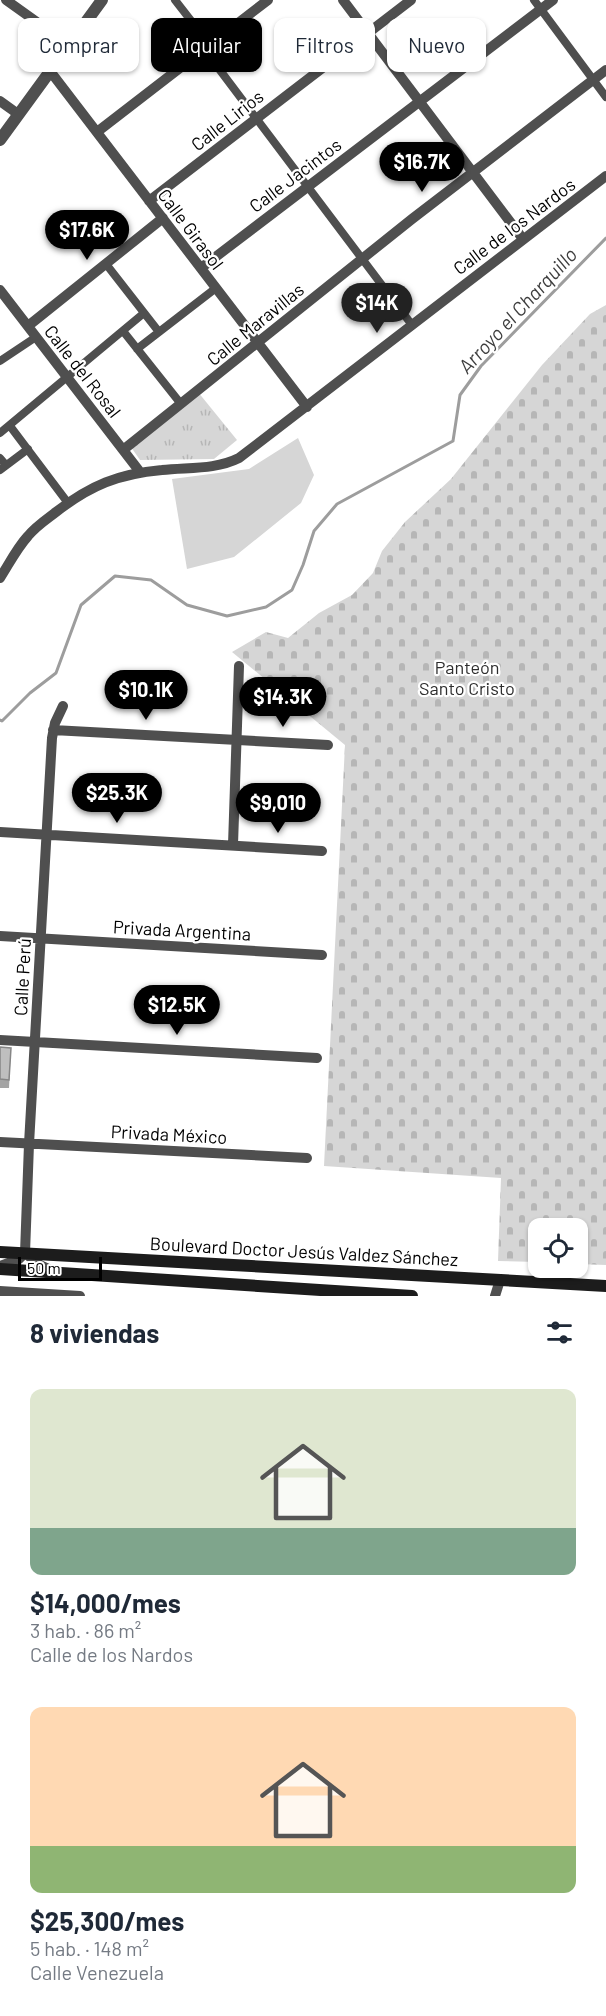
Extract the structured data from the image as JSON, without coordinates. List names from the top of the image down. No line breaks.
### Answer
{"streets":{"main road":["Boulevard Doctor Jesús Valdez Sánchez"],"street":["Calle Lirios","Calle Jacintos","Calle de los Nardos","Calle Girasol","Calle Maravillas","Calle del Rosal","Privada Argentina","Calle Perú","Privada México"]},"crossings":[["Calle Lirios","Calle Girasol"],["Calle Jacintos","Calle Girasol"],["Calle de los Nardos","Calle Girasol"],["Calle de los Nardos","Calle del Rosal"],["Calle Girasol","Calle Maravillas"],["Calle Maravillas","Calle del Rosal"],["Privada Argentina","Calle Perú"],["Calle Perú","Privada México"],["Calle Perú","Boulevard Doctor Jesús Valdez Sánchez"]],"water":["Arroyo el Charquillo"],"parks":["Panteón Santo Cristo"],"scale_bar":"50 m","page":{"chip":["Comprar","Alquilar","Filtros","Nuevo"],"price":["$16.7K","$17.6K","$14K","$10.1K","$14.3K","$25.3K","$9,010","$12.5K"],"scale":"50 m","heading":"8 viviendas","list":[{"name":"$14,000/mes","note":"3 hab. · 86 m² · Calle de los Nardos"},{"name":"$25,300/mes","note":"5 hab. · 148 m² · Calle Venezuela"}]}}
